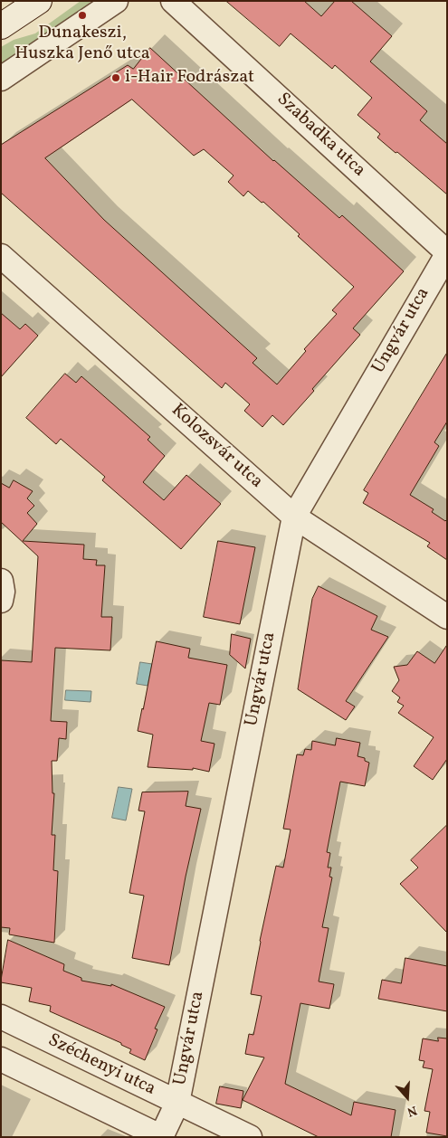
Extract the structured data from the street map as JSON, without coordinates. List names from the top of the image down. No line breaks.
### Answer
{"streets":{"street":["Szabadka utca","Ungvár utca","Kolozsvár utca","Széchenyi utca"]},"crossings":[["Szabadka utca","Ungvár utca"],["Ungvár utca","Kolozsvár utca"],["Ungvár utca","Széchenyi utca"]],"places":["Dunakeszi, Huszka Jenő utca","i-Hair Fodrászat"],"north":"bottom"}
